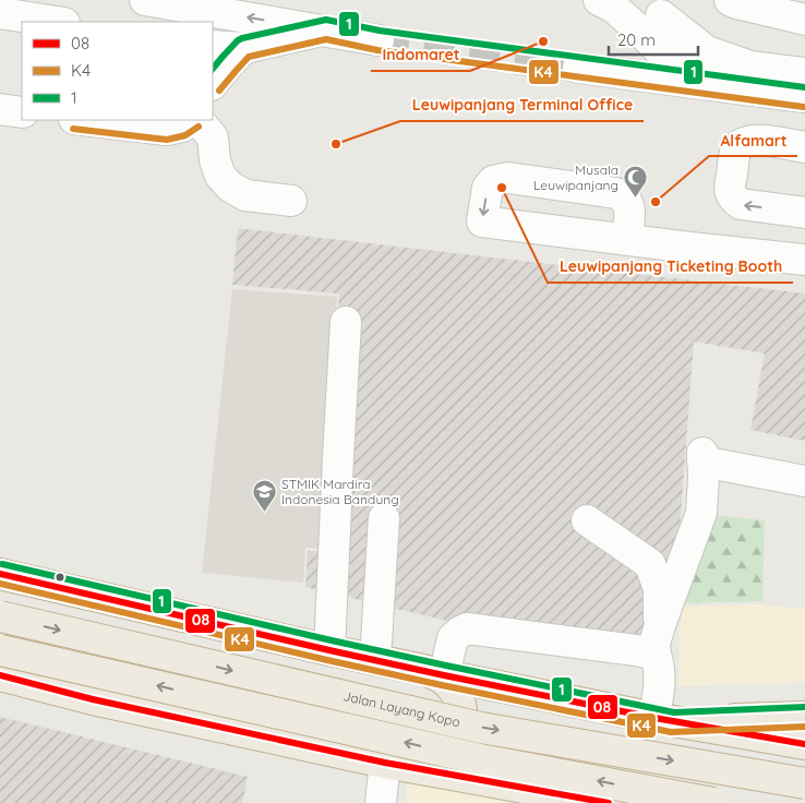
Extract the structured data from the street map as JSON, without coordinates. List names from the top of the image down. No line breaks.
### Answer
{"streets":{"highway":["Jalan Layang Kopo"]},"places":{"other":["Indomaret","Leuwipanjang Terminal Office","Leuwipanjang Ticketing Booth","Alfamart"],"mosque":["Musala Leuwipanjang"],"school or university":["STMIK Mardira Indonesia Bandung"]},"lines":["transit line 1","transit line K4","transit line 08"],"legend":["08","K4","1"],"scale_bar":"20 m"}
